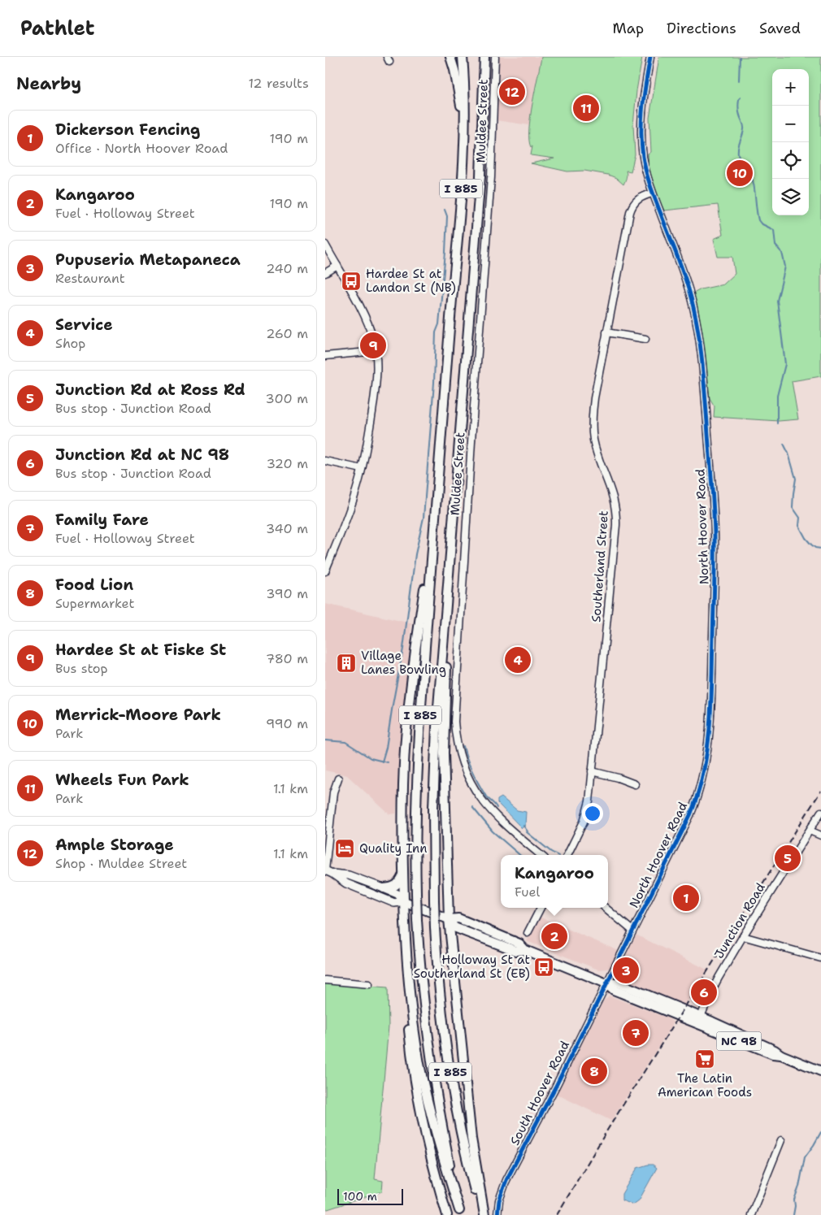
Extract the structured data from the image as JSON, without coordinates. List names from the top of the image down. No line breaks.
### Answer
{"streets":{"highway":["I 885","NC 98"],"street":["Muldee Street","North Hoover Road","Southerland Street","Junction Road","South Hoover Road"]},"crossings":[["North Hoover Road","Southerland Street"],["North Hoover Road","NC 98"],["North Hoover Road","South Hoover Road"],["Junction Road","NC 98"],["NC 98","South Hoover Road"]],"places":{"bus stop":["Hardee St at Landon St (NB)","Holloway St at Southerland St (EB)"],"building":["Village Lanes Bowling"],"hotel":["Quality Inn"],"supermarket":["The Latin American Foods"]},"scale_bar":"100 m","page":{"header":"Pathlet","nav":["Map","Directions","Saved"],"heading":["Nearby","12 results"],"map_buttons":["+","−"],"pins":["12","11","10","9","4","5","1","2","3","6","7","8"],"list":[{"mark":"1","name":"Dickerson Fencing","note":"Office · North Hoover Road","value":"190 m"},{"mark":"2","name":"Kangaroo","note":"Fuel · Holloway Street","value":"190 m"},{"mark":"3","name":"Pupuseria Metapaneca","note":"Restaurant","value":"240 m"},{"mark":"4","name":"Service","note":"Shop","value":"260 m"},{"mark":"5","name":"Junction Rd at Ross Rd","note":"Bus stop · Junction Road","value":"300 m"},{"mark":"6","name":"Junction Rd at NC 98","note":"Bus stop · Junction Road","value":"320 m"},{"mark":"7","name":"Family Fare","note":"Fuel · Holloway Street","value":"340 m"},{"mark":"8","name":"Food Lion","note":"Supermarket","value":"390 m"},{"mark":"9","name":"Hardee St at Fiske St","note":"Bus stop","value":"780 m"},{"mark":"10","name":"Merrick-Moore Park","note":"Park","value":"990 m"},{"mark":"11","name":"Wheels Fun Park","note":"Park","value":"1.1 km"},{"mark":"12","name":"Ample Storage","note":"Shop · Muldee Street","value":"1.1 km"}],"popup":["Kangaroo","Fuel"],"scale":"100 m"}}
